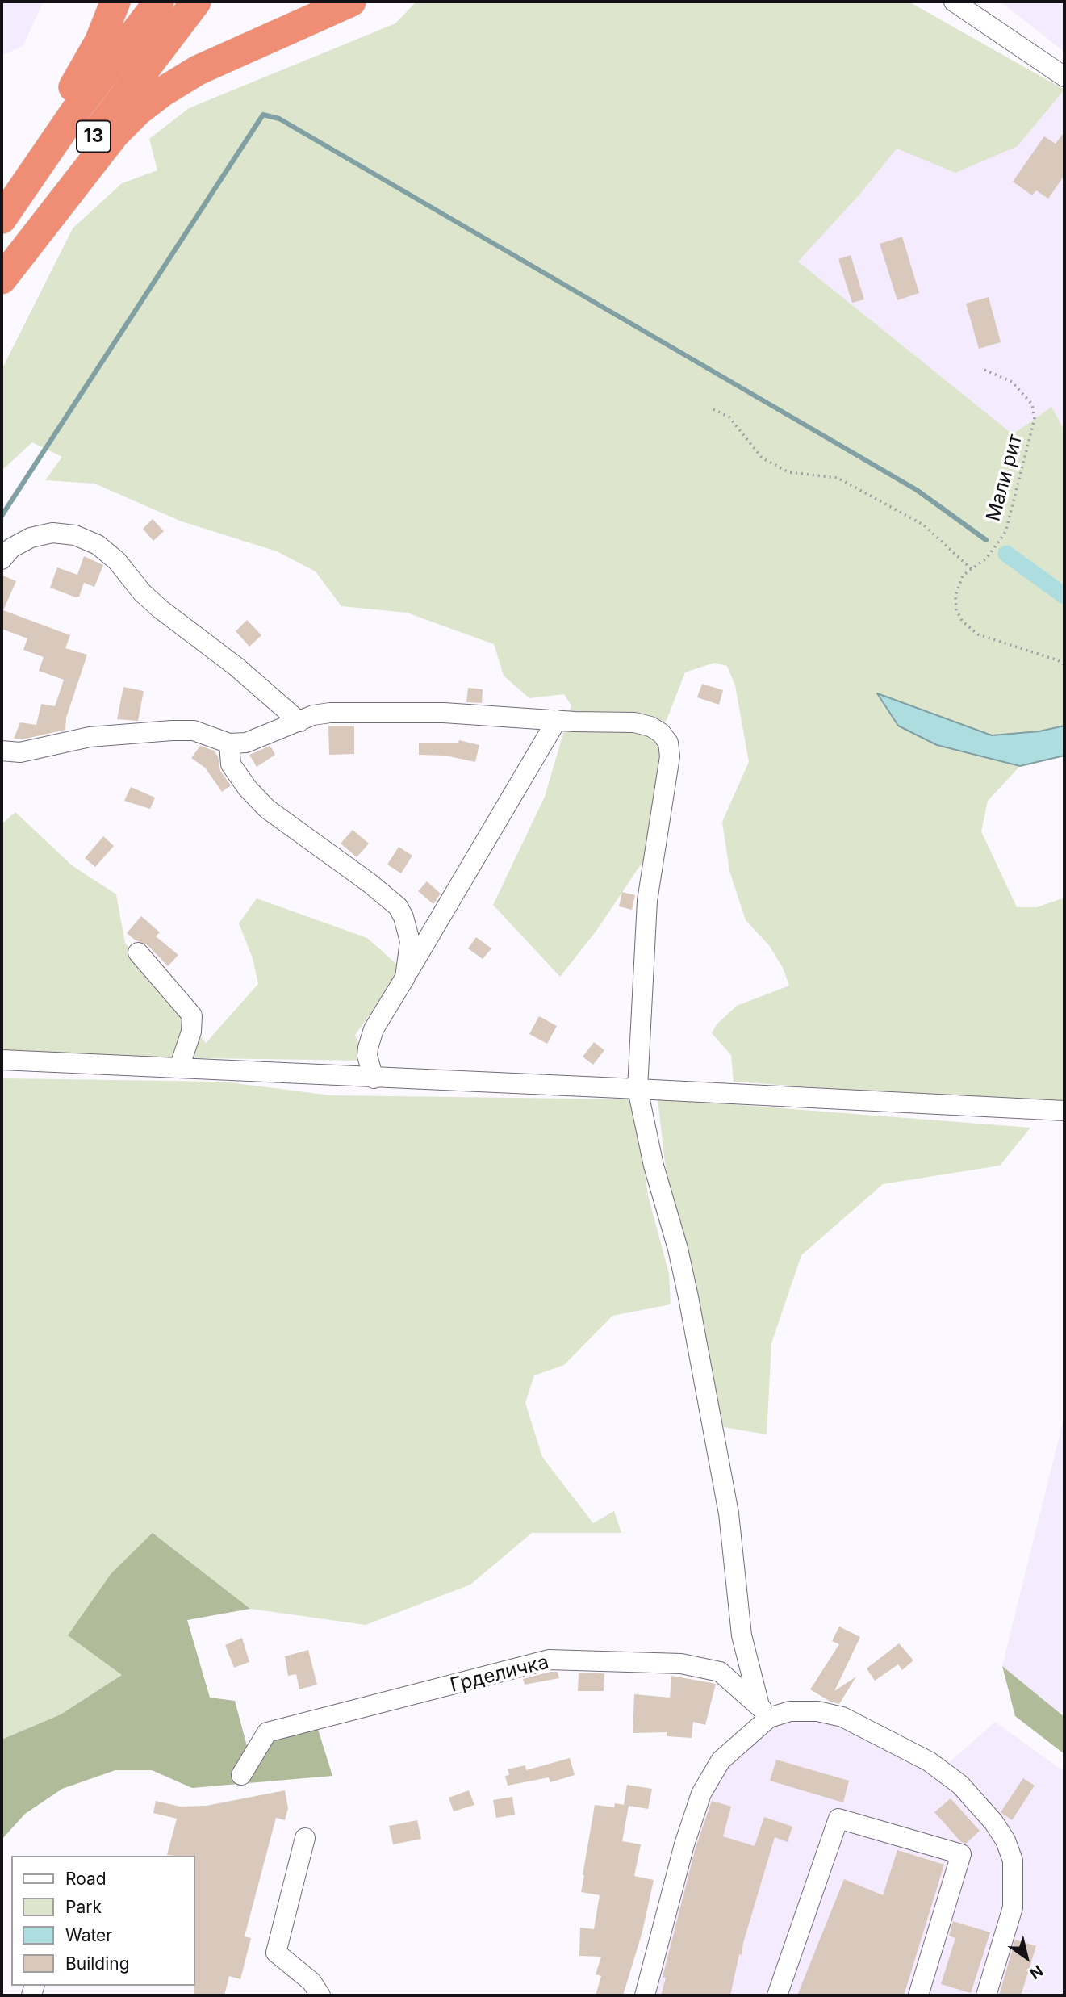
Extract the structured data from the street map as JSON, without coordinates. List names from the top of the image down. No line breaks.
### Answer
{"streets":{"highway":["13"],"street":["Грделичка"],"path":["Мали рит"]},"legend":["Road","Park","Water","Building"],"north":"bottom right"}
